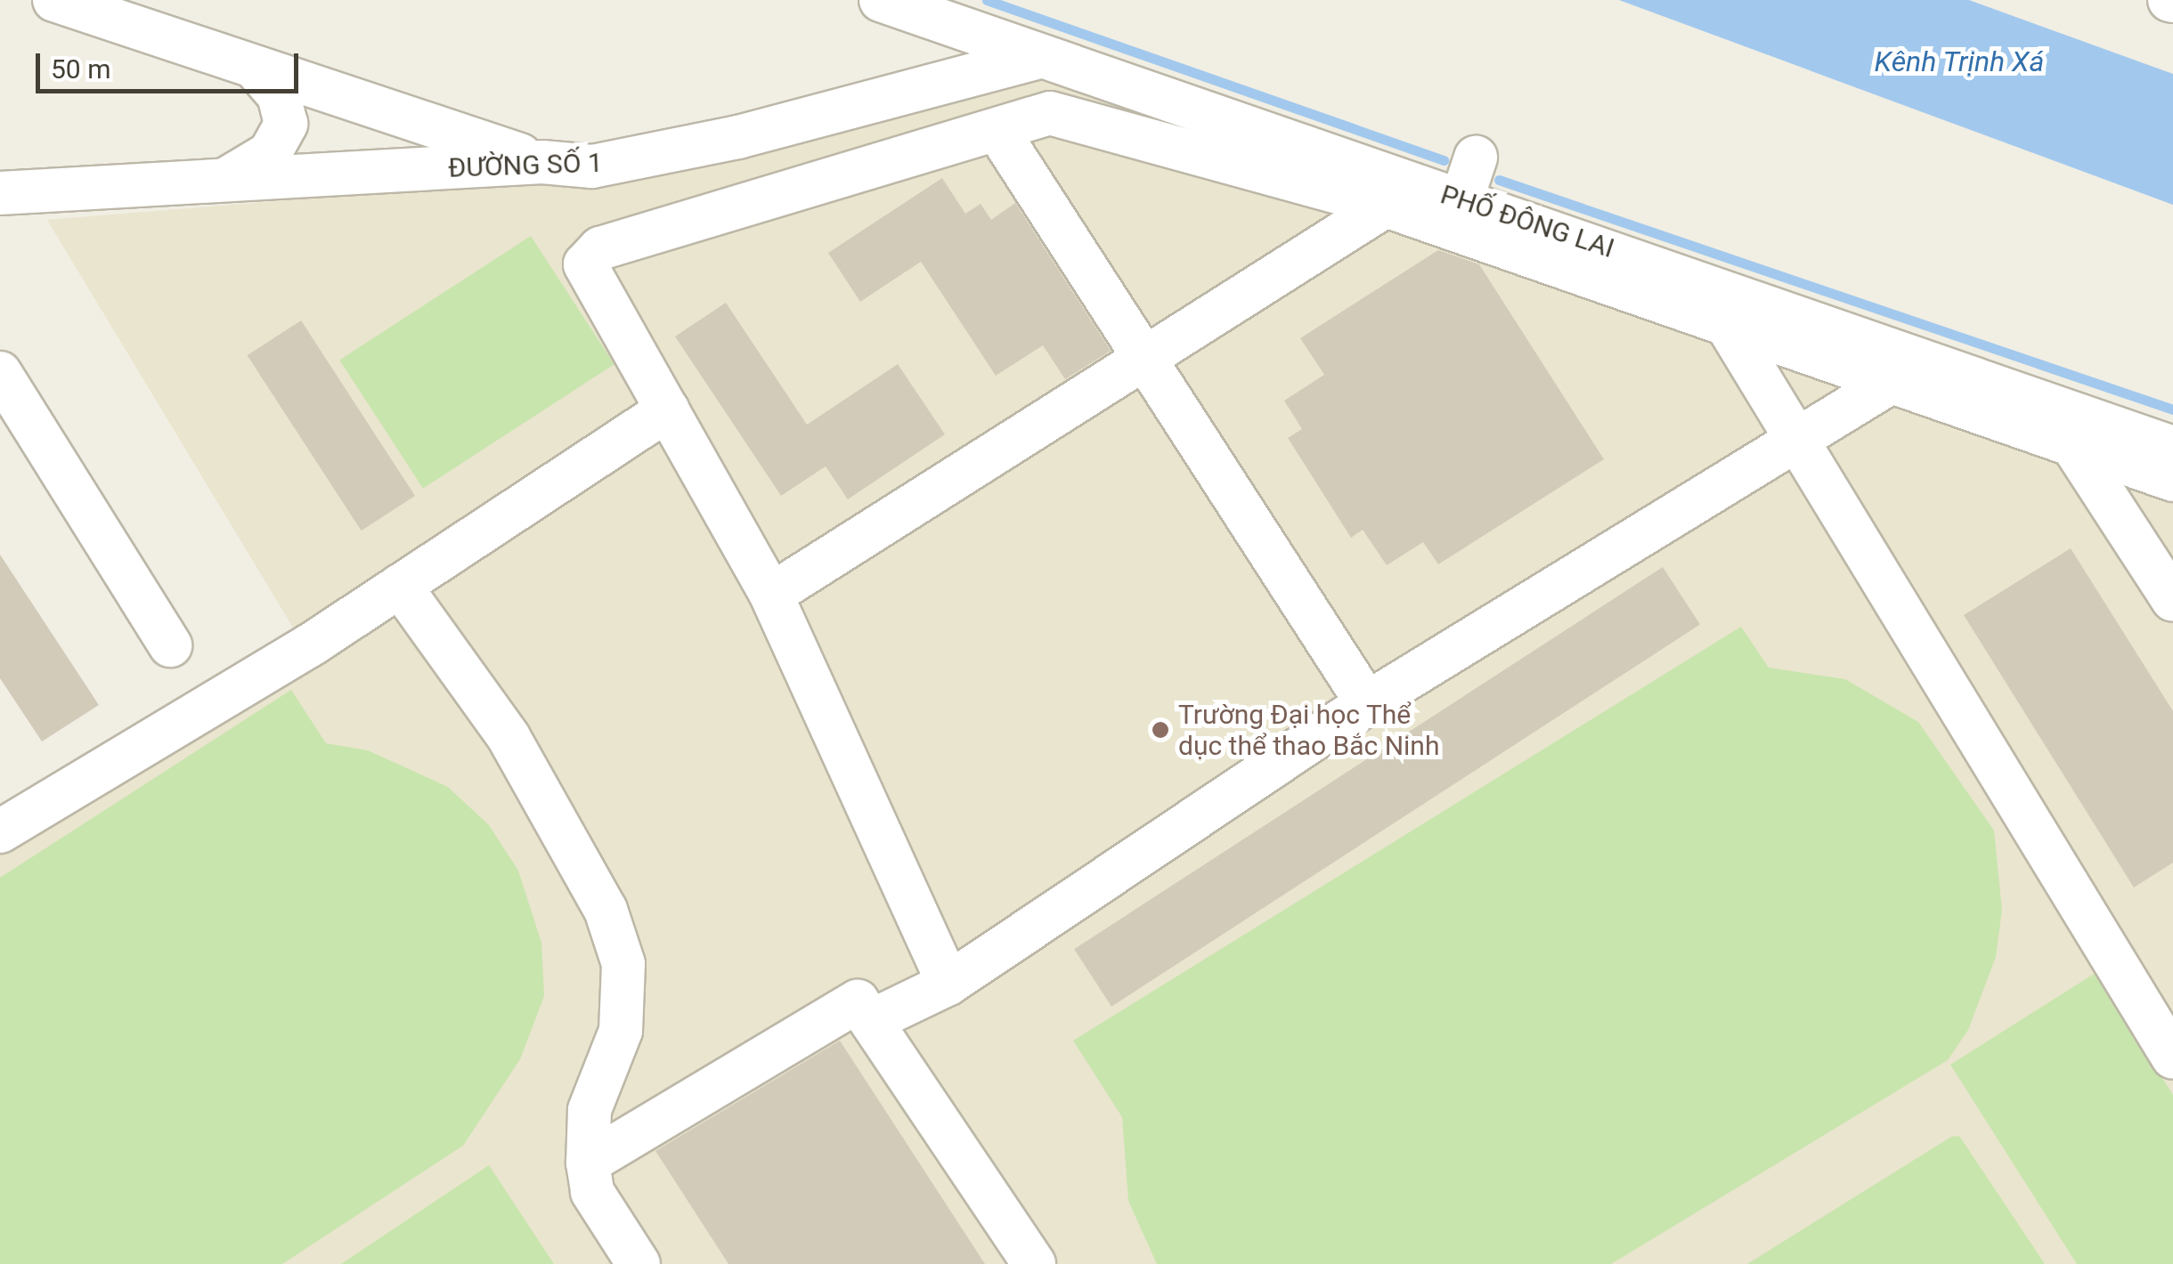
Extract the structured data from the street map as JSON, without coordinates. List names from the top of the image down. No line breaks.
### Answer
{"streets":{"street":["ĐƯỜNG SỐ 1","PHỐ ĐÔNG LAI"]},"crossings":[["ĐƯỜNG SỐ 1","PHỐ ĐÔNG LAI"]],"water":["Kênh Trịnh Xá"],"places":["Trường Đại học Thể dục thể thao Bắc Ninh"],"scale_bar":"50 m"}
